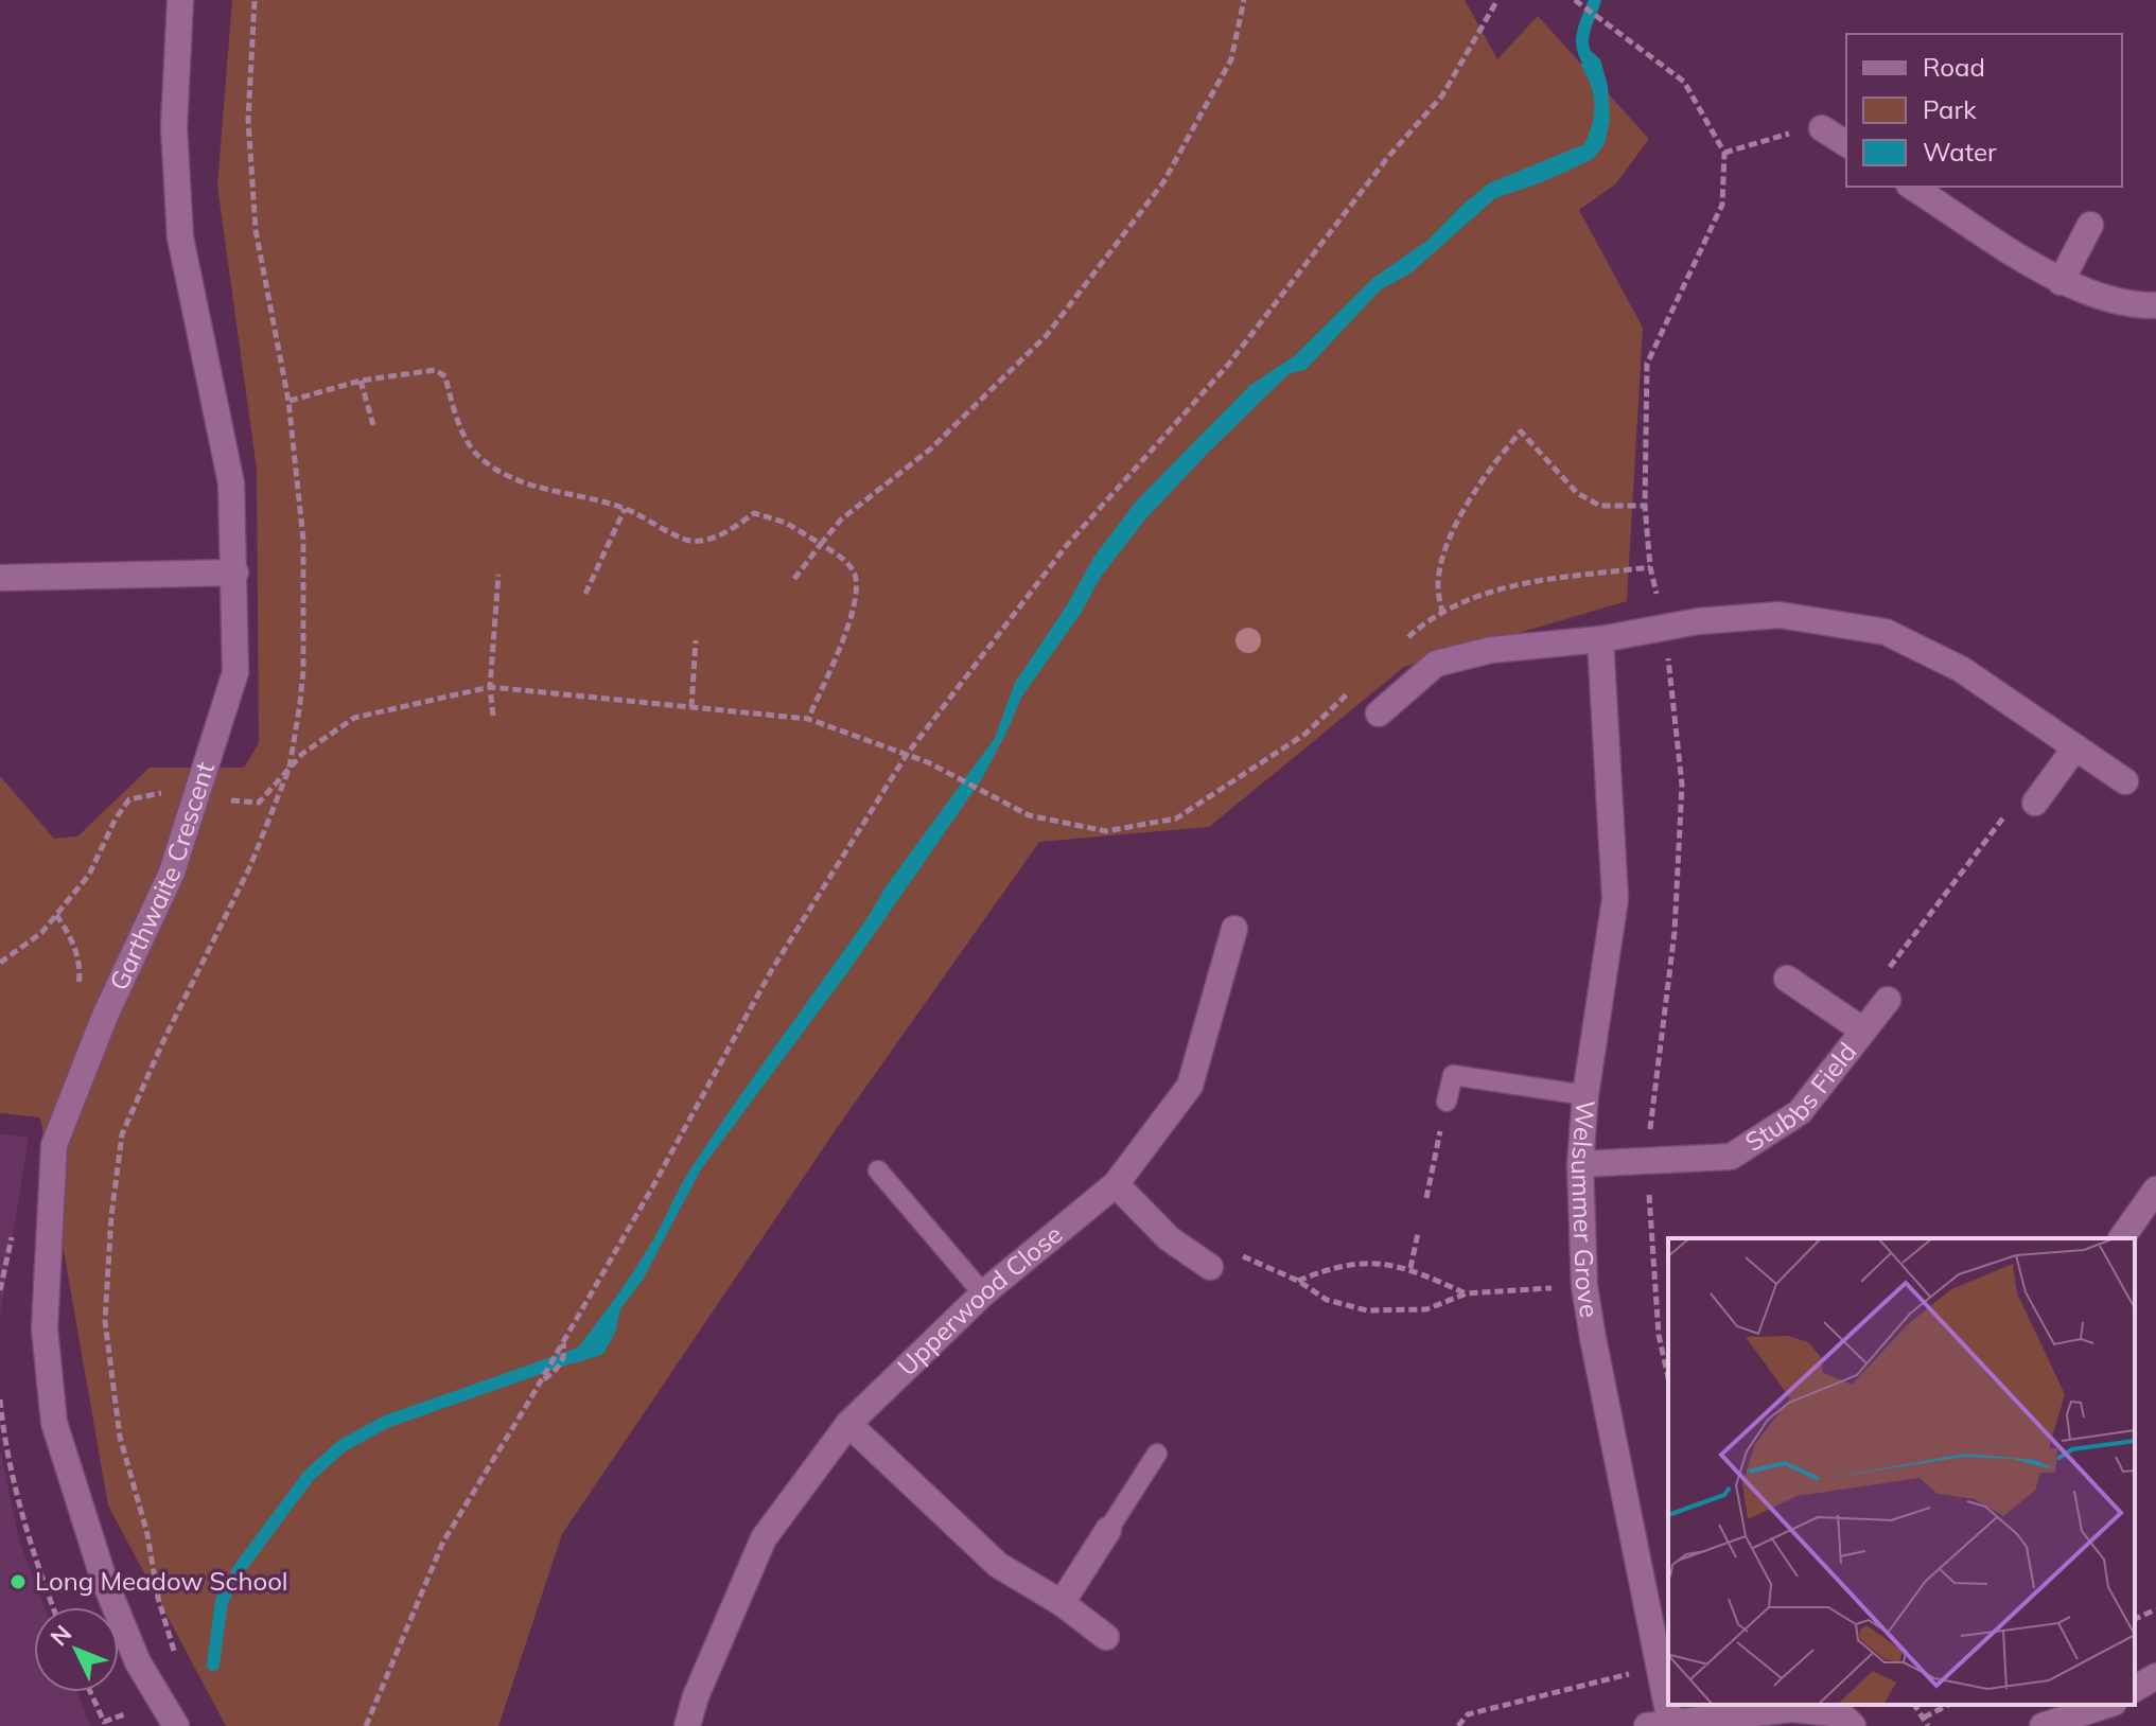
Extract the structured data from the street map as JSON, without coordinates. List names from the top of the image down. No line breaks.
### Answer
{"streets":{"street":["Garthwaite Crescent","Stubbs Field","Welsummer Grove","Upperwood Close"]},"crossings":[["Stubbs Field","Welsummer Grove"]],"places":["Long Meadow School"],"legend":["Road","Park","Water"],"north":"top left"}
